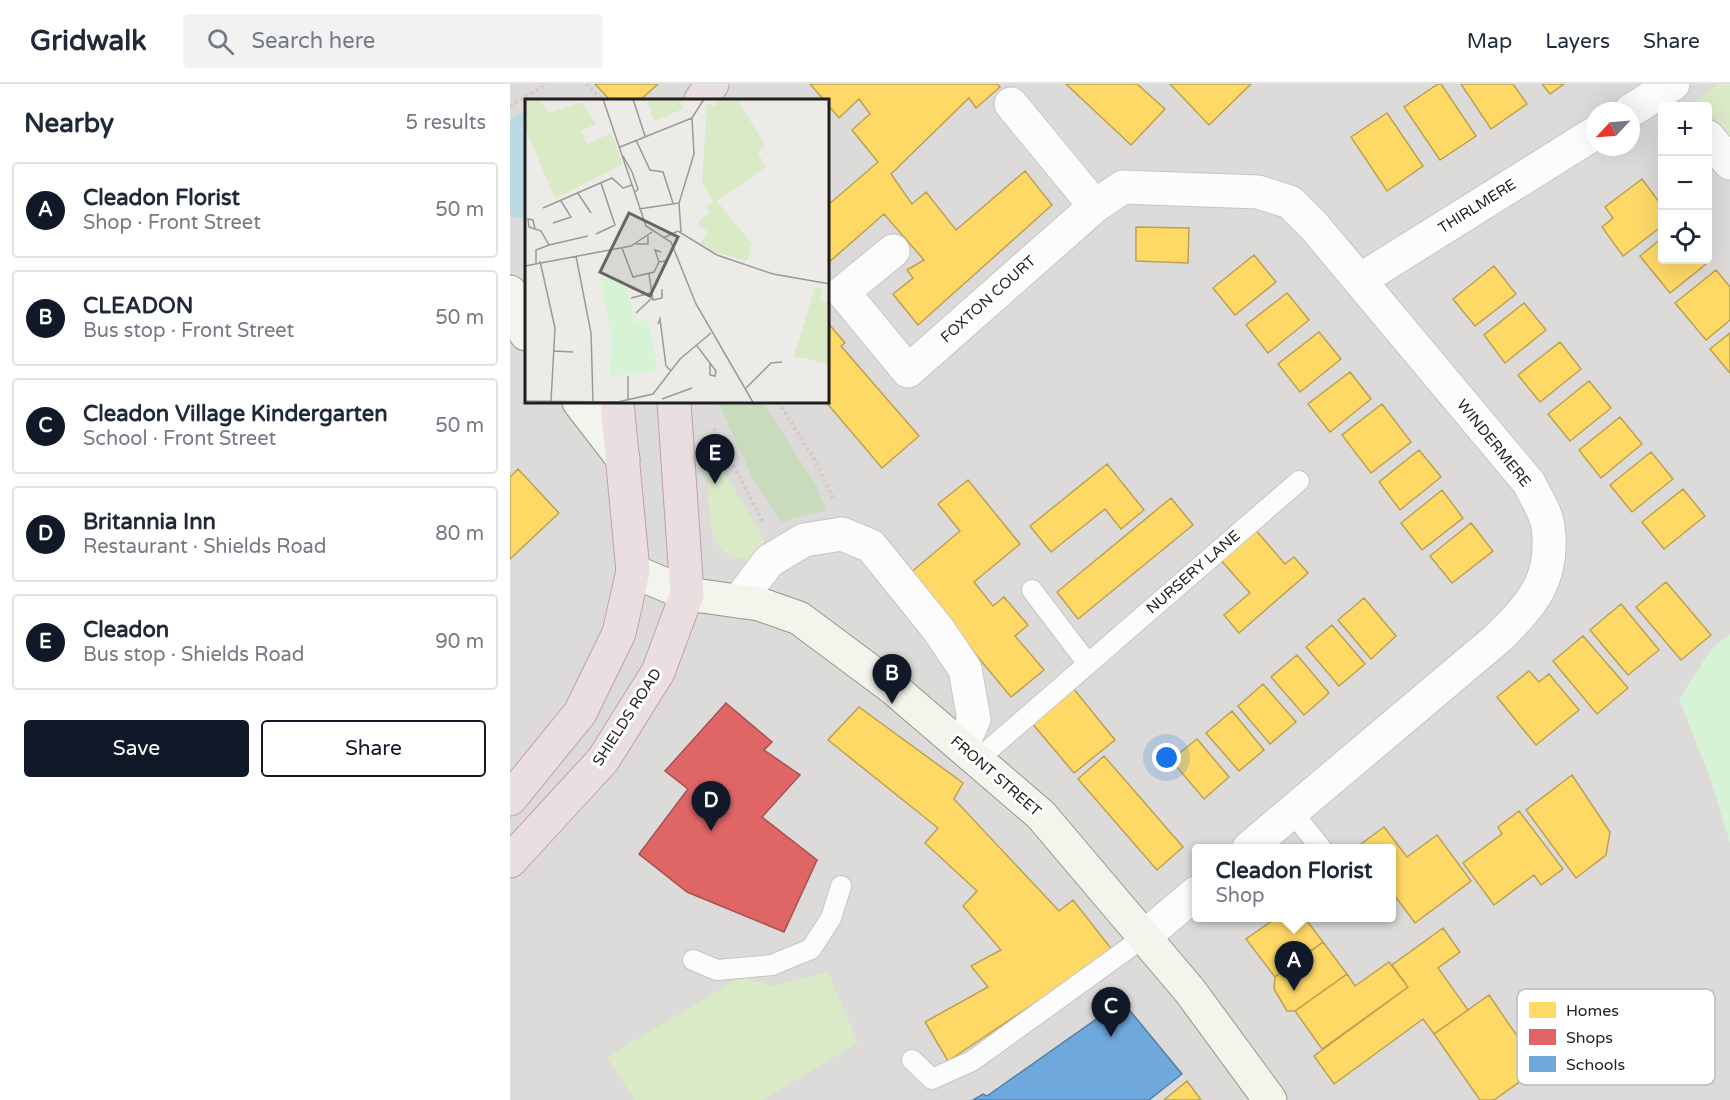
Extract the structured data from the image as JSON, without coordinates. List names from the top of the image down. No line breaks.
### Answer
{"streets":{"highway":["SHIELDS ROAD"],"street":["THIRLMERE","FOXTON COURT","WINDERMERE","FRONT STREET"],"lane":["NURSERY LANE"]},"crossings":[["THIRLMERE","WINDERMERE"],["FOXTON COURT","WINDERMERE"],["NURSERY LANE","FRONT STREET"],["SHIELDS ROAD","FRONT STREET"]],"legend":["Homes","Shops","Schools"],"north":"bottom left","page":{"header":"Gridwalk","search":"Search here","nav":["Map","Layers","Share"],"heading":["Nearby","5 results"],"map_buttons":["+","−"],"list":[{"mark":"A","name":"Cleadon Florist","note":"Shop · Front Street","value":"50 m"},{"mark":"B","name":"CLEADON","note":"Bus stop · Front Street","value":"50 m"},{"mark":"C","name":"Cleadon Village Kindergarten","note":"School · Front Street","value":"50 m"},{"mark":"D","name":"Britannia Inn","note":"Restaurant · Shields Road","value":"80 m"},{"mark":"E","name":"Cleadon","note":"Bus stop · Shields Road","value":"90 m"}],"pins":["E","B","D","A","C"],"buttons":["Save","Share"],"popup":["Cleadon Florist","Shop"]}}
